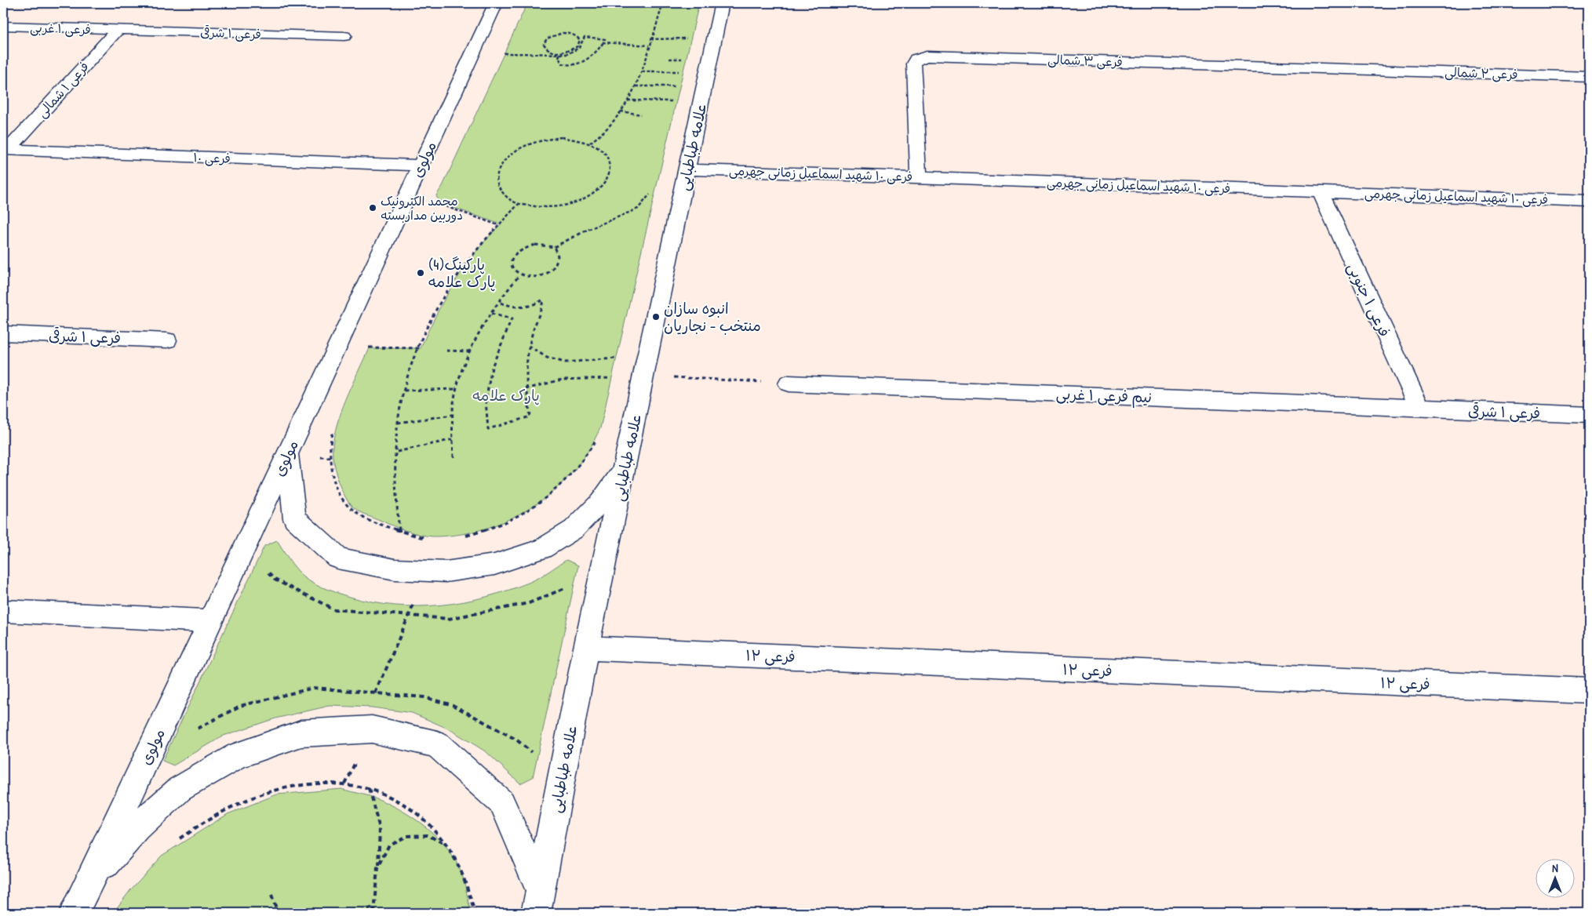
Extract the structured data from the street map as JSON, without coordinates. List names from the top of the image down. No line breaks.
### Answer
{"streets":{"street":["فرعی ۱ غربی","فرعی ۱ شرقی","فرعی ۳ شمالی","فرعی ۲ شمالی","فرعی ۱ شمالی","علامه طباطبایی","فرعی ۱۰","مولوی","فرعی ۱۰ شهید اسماعیل زمانی جهرمی","فرعی ۱ جنوبی","نیم فرعی ۱ غربی","فرعی ۱۲"]},"crossings":[["فرعی ۱ غربی","فرعی ۱ شرقی"],["فرعی ۱ غربی","فرعی ۱ شمالی"],["فرعی ۱ شرقی","فرعی ۱ شمالی"],["فرعی ۱ شرقی","فرعی ۱ جنوبی"],["فرعی ۱ شرقی","نیم فرعی ۱ غربی"],["فرعی ۳ شمالی","فرعی ۲ شمالی"],["فرعی ۳ شمالی","فرعی ۱۰ شهید اسماعیل زمانی جهرمی"],["فرعی ۱ شمالی","فرعی ۱۰"],["علامه طباطبایی","فرعی ۱۰ شهید اسماعیل زمانی جهرمی"],["علامه طباطبایی","فرعی ۱۲"],["فرعی ۱۰","مولوی"],["فرعی ۱۰ شهید اسماعیل زمانی جهرمی","فرعی ۱ جنوبی"],["فرعی ۱ جنوبی","نیم فرعی ۱ غربی"]],"parks":["پارک علامه"],"places":["محمد الکترونیک دوربین مداربسته","پارکینگ(4) پارک علامه","انبوه سازان منتخب - نجاریان"],"north":"top"}
